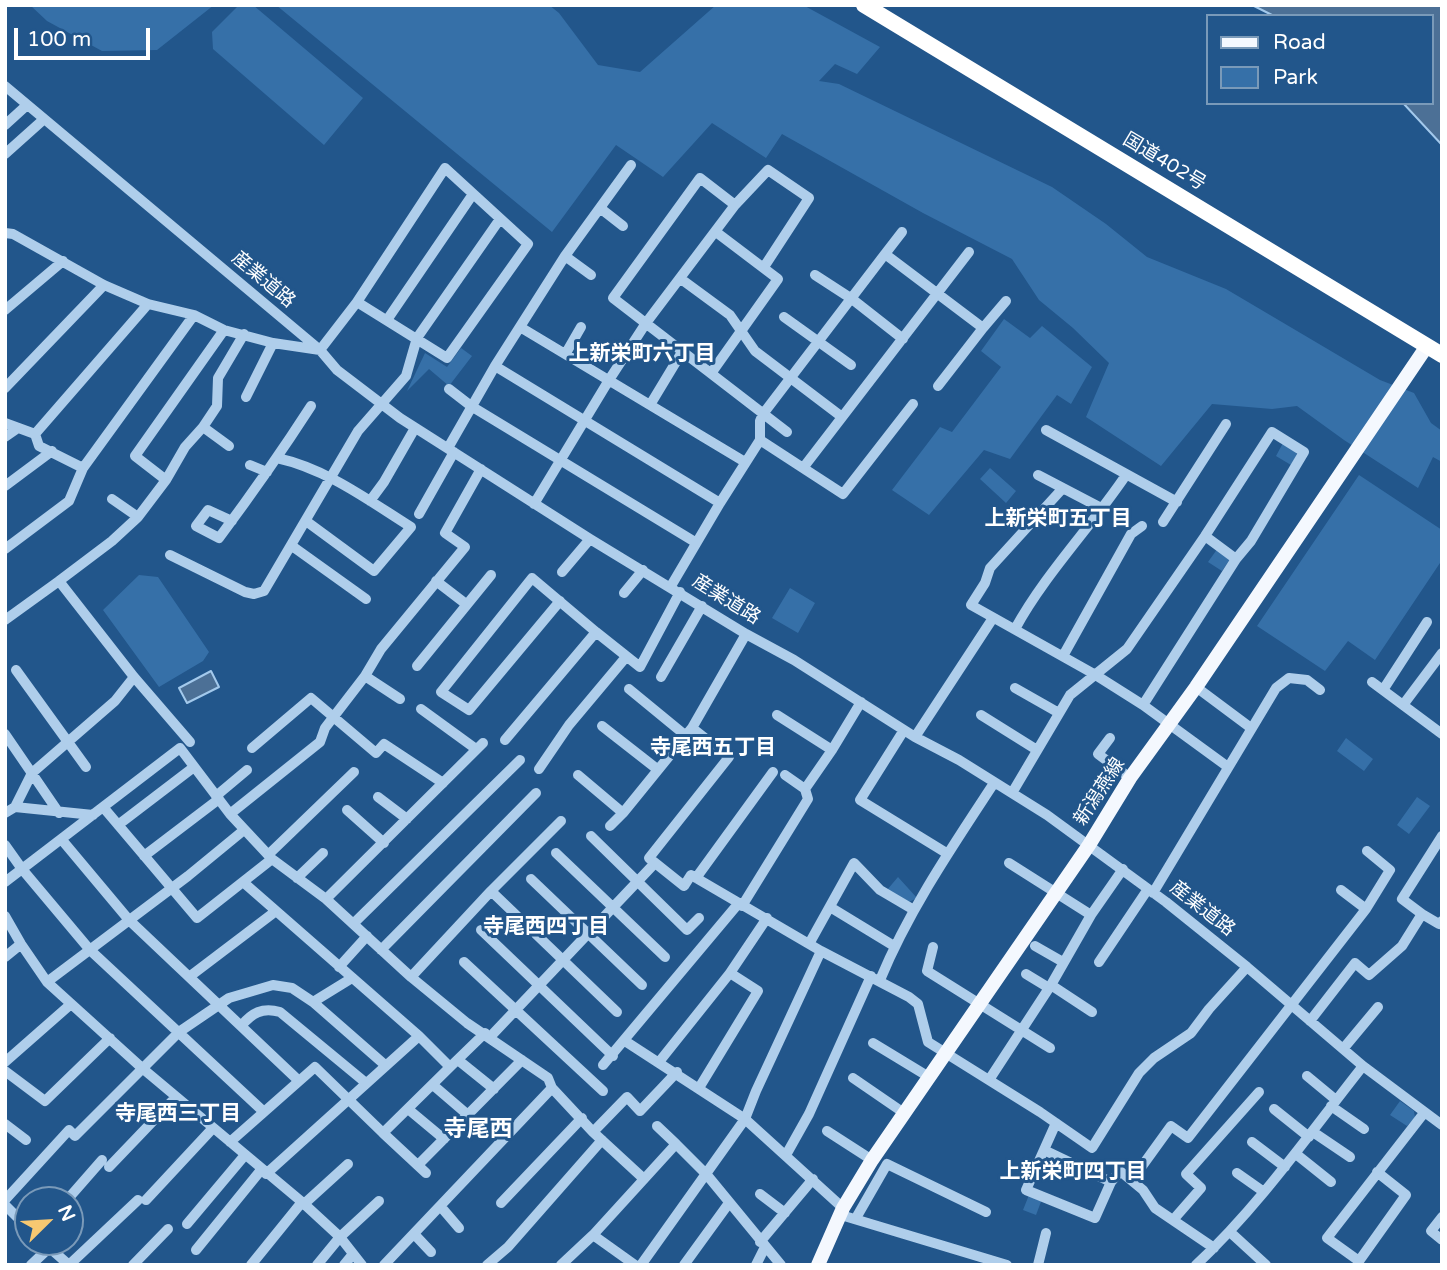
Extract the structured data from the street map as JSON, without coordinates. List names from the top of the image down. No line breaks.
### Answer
{"streets":{"highway":["国道402号"],"main road":["新潟燕線"],"street":["産業道路"]},"crossings":[["国道402号","新潟燕線"],["産業道路","新潟燕線"]],"districts":["上新栄町六丁目","上新栄町五丁目","寺尾西五丁目","寺尾西四丁目","寺尾西三丁目","寺尾西","上新栄町四丁目"],"legend":["Road","Park"],"scale_bar":"100 m","north":"top right"}
